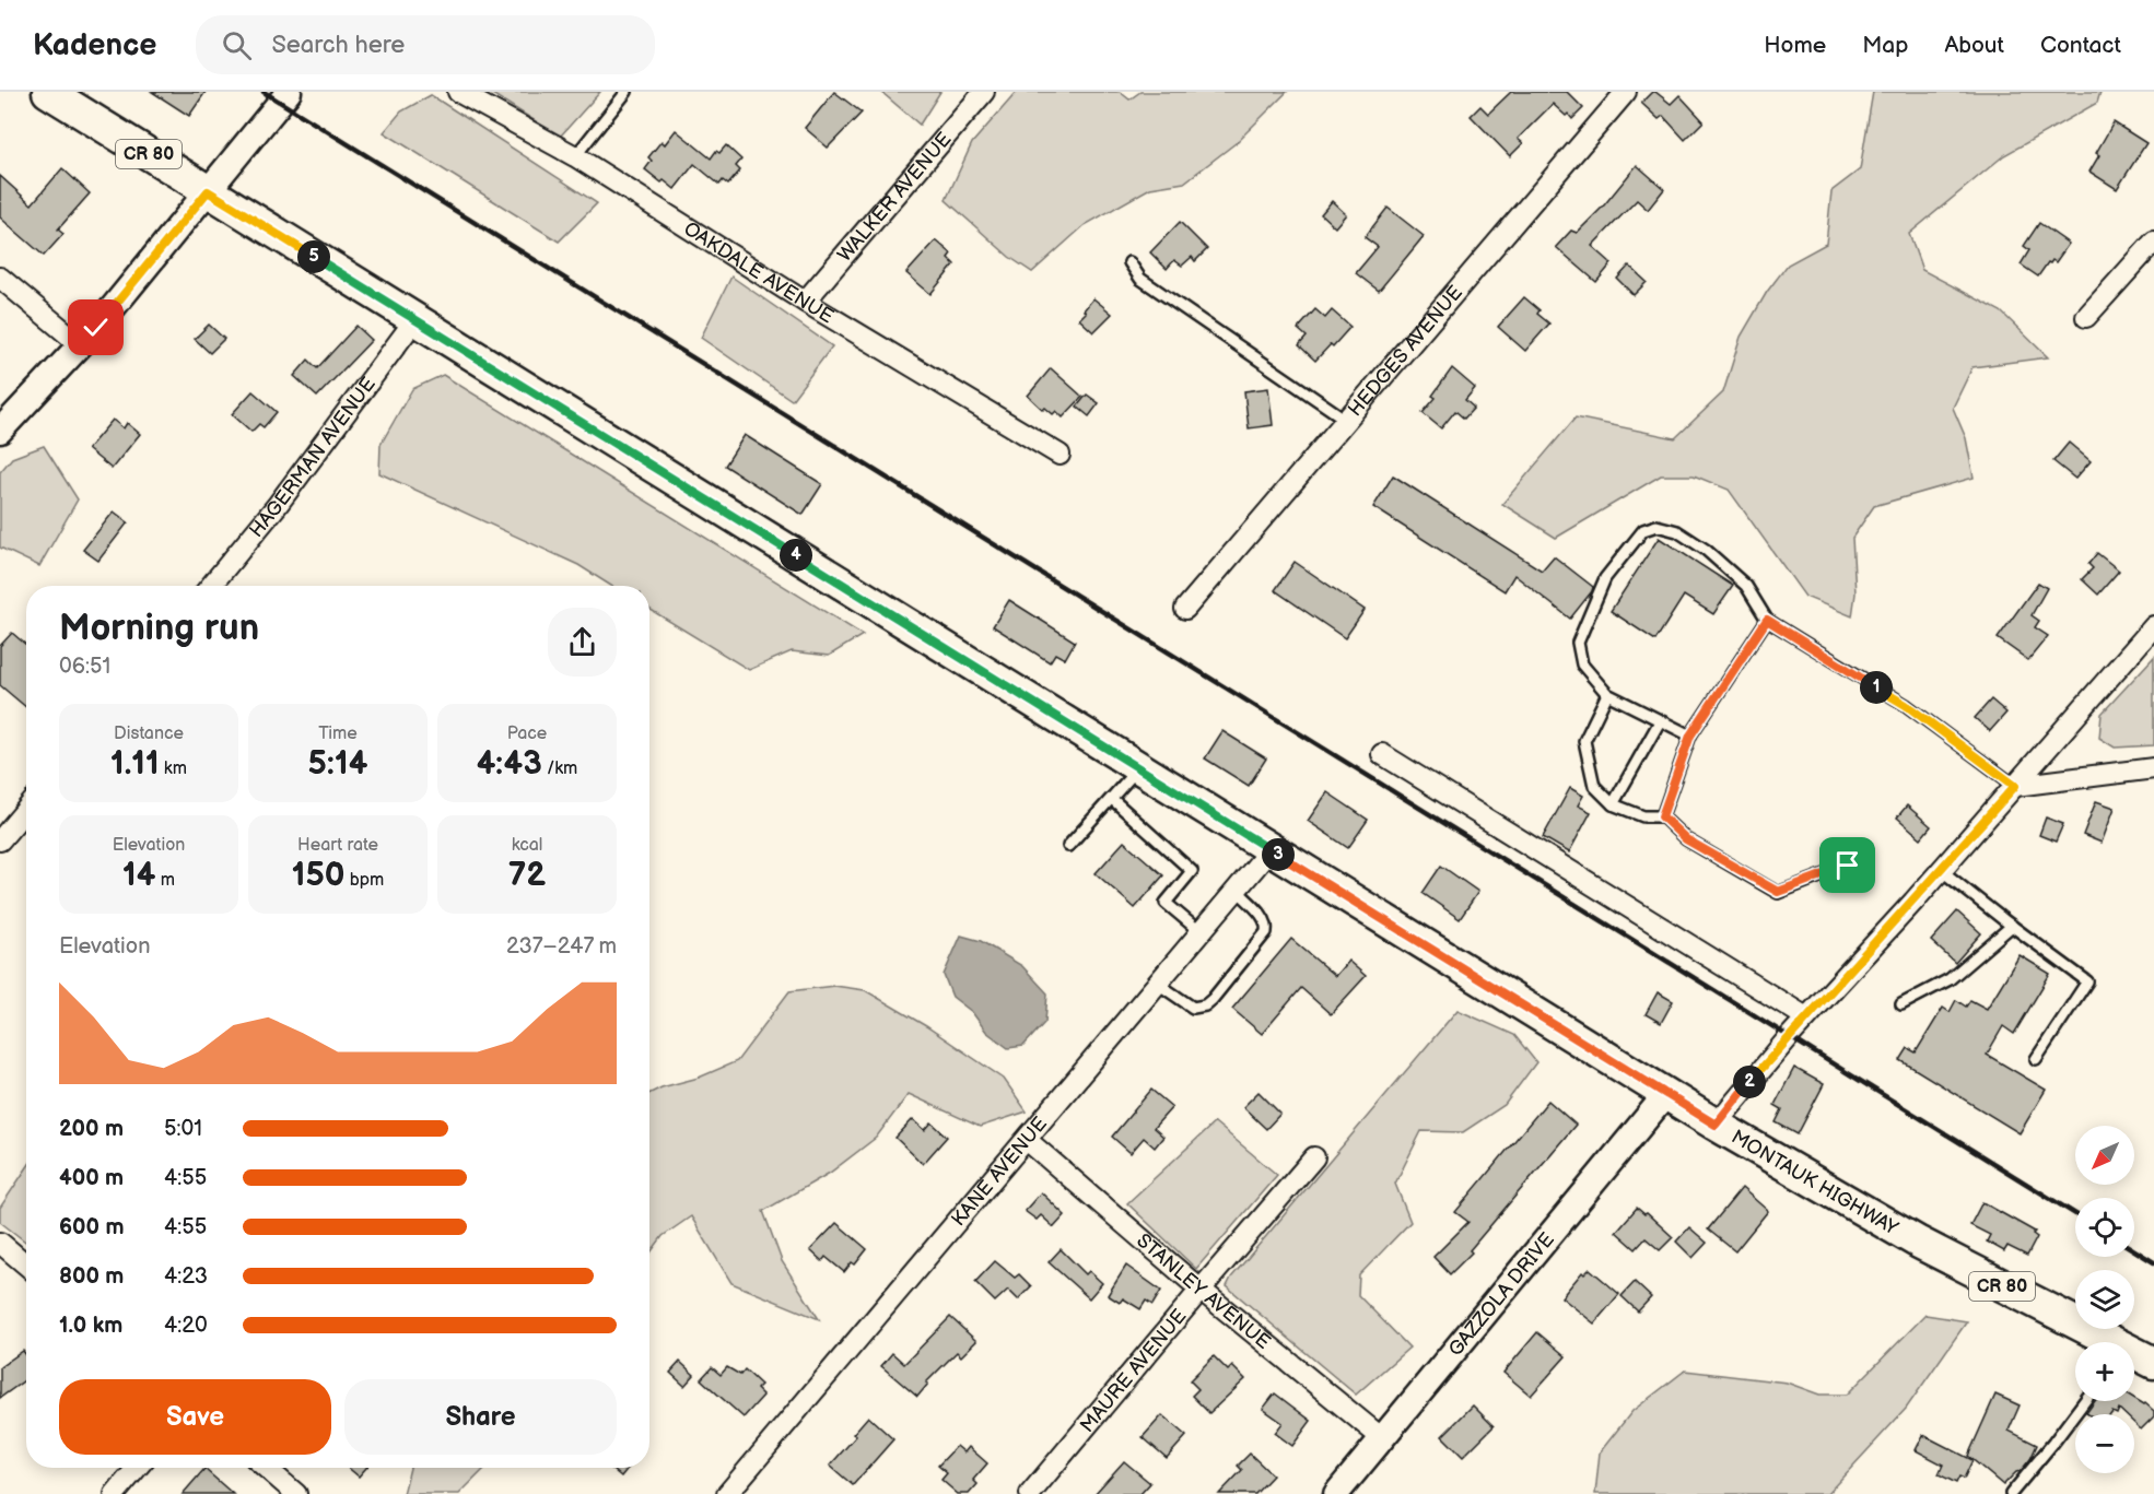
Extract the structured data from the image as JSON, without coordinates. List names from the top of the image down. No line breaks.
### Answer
{"streets":{"main road":["CR 80","MONTAUK HIGHWAY"],"street":["WALKER AVENUE","OAKDALE AVENUE","HEDGES AVENUE","HAGERMAN AVENUE","KANE AVENUE","STANLEY AVENUE","GAZZOLA DRIVE","MAURE AVENUE"]},"crossings":[["WALKER AVENUE","OAKDALE AVENUE"],["HAGERMAN AVENUE","MONTAUK HIGHWAY"],["KANE AVENUE","MONTAUK HIGHWAY"],["KANE AVENUE","STANLEY AVENUE"],["MONTAUK HIGHWAY","GAZZOLA DRIVE"],["STANLEY AVENUE","GAZZOLA DRIVE"],["STANLEY AVENUE","MAURE AVENUE"]],"north":"bottom left","page":{"header":"Kadence","search":"Search here","nav":["Home","Map","About","Contact"],"pins":["5","4","1","3","2"],"heading":["Morning run","06:51"],"stats":[["Distance","1.11 km"],["Time","5:14"],["Pace","4:43 /km"],["Elevation","14 m"],["Heart rate","150 bpm"],["kcal","72"]],"chart":["Elevation","237–247 m"],"list":[{"name":"200 m","note":"5:01"},{"name":"400 m","note":"4:55"},{"name":"600 m","note":"4:55"},{"name":"800 m","note":"4:23"},{"name":"1.0 km","note":"4:20"}],"map_buttons":["+","−"],"buttons":["Save","Share"]}}
